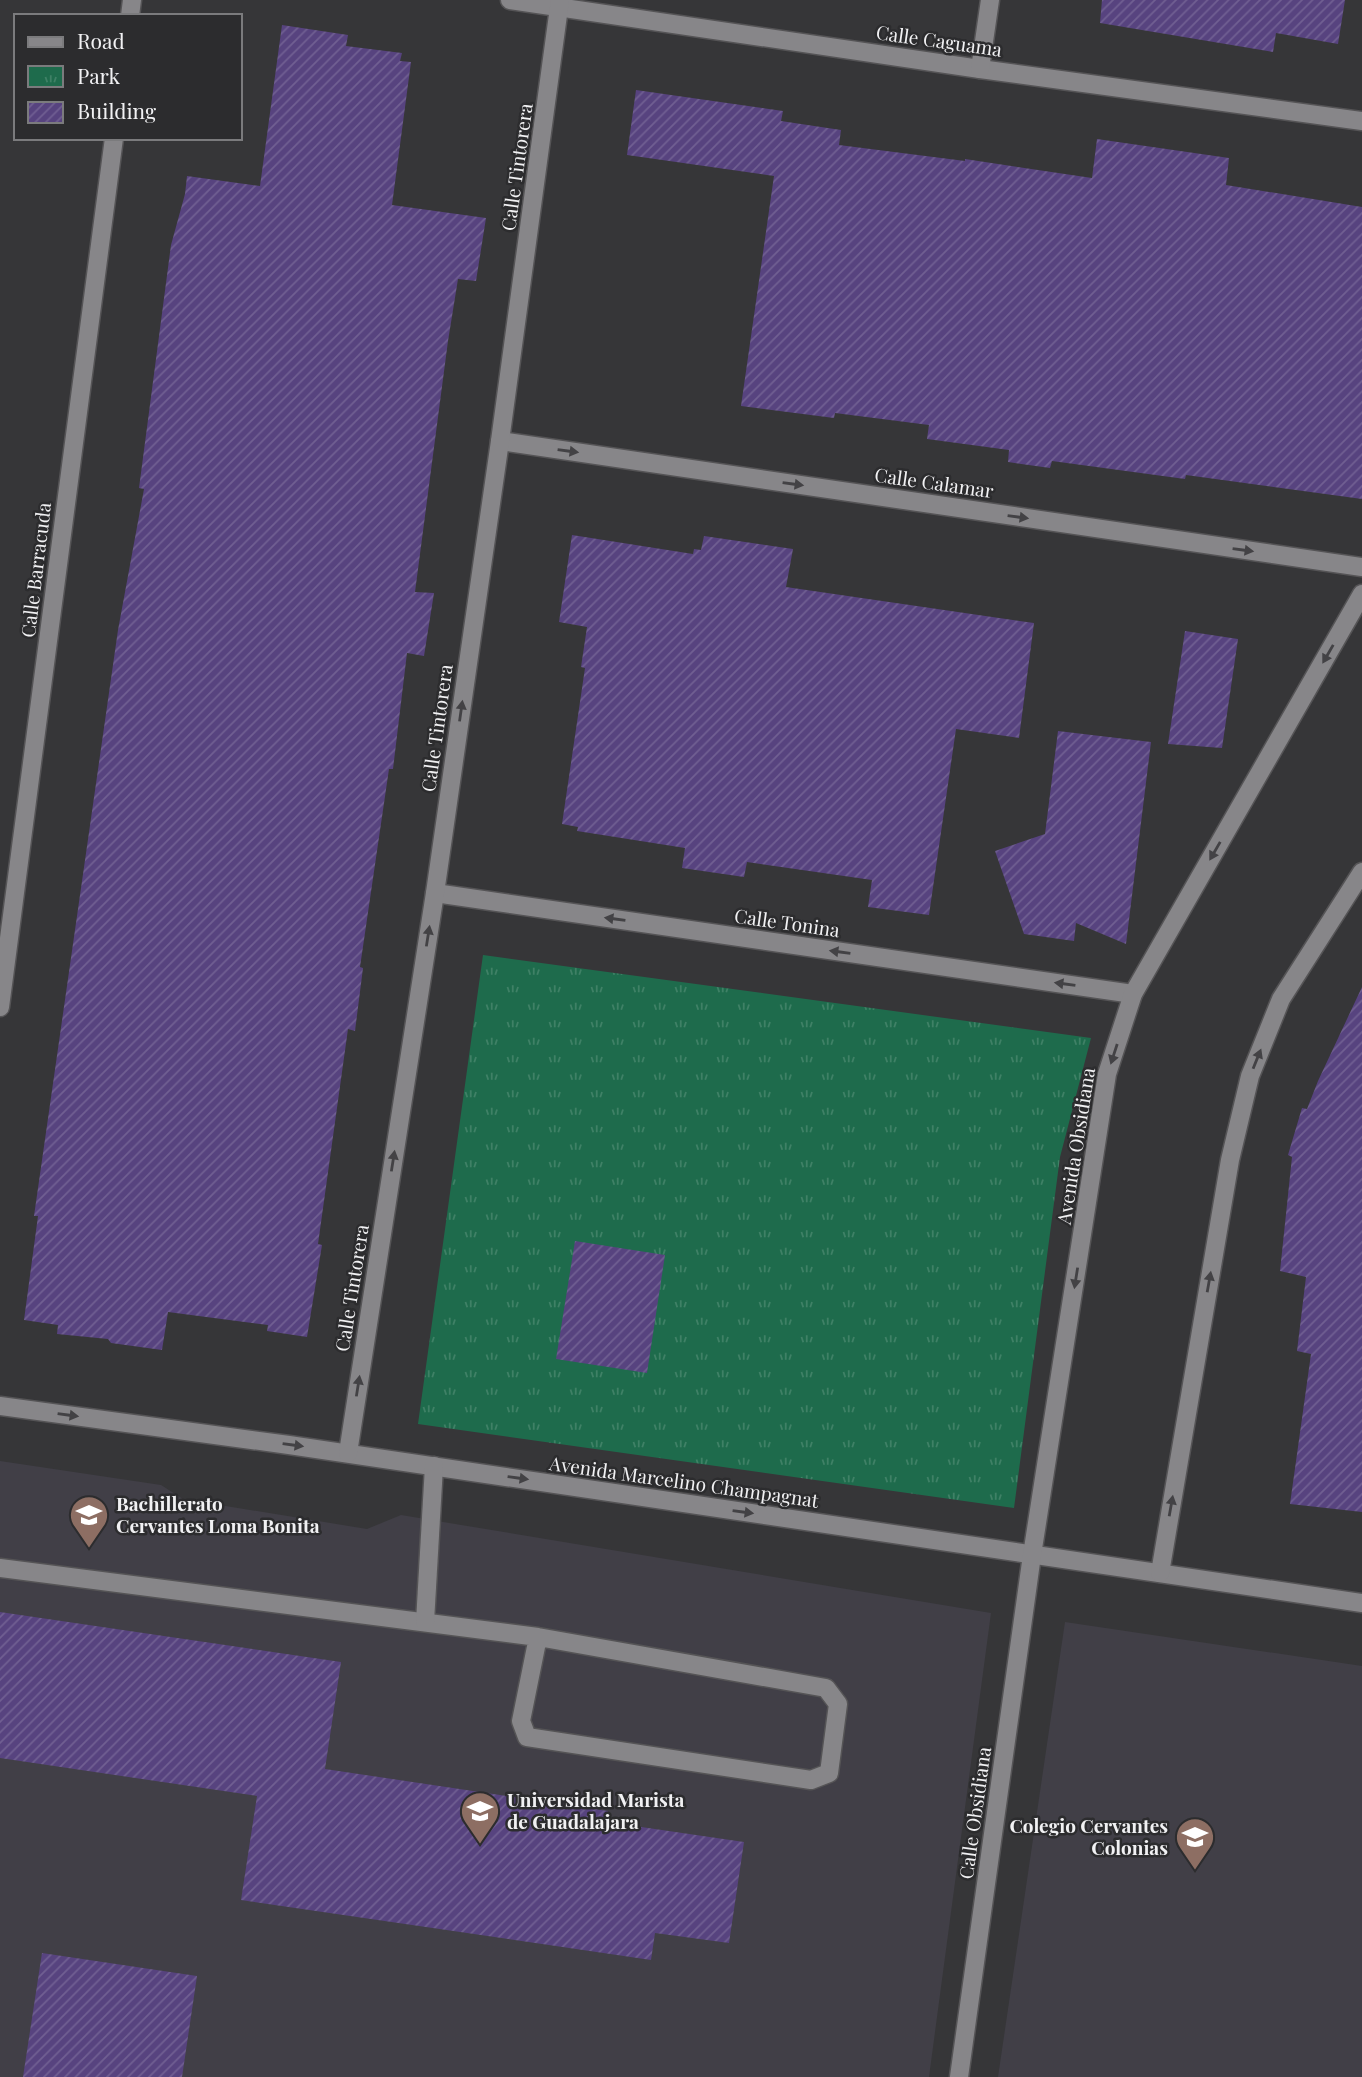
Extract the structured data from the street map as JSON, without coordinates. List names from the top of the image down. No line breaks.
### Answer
{"streets":{"street":["Calle Caguama","Calle Tintorera","Calle Calamar","Calle Barracuda","Calle Tonina","Avenida Obsidiana","Avenida Marcelino Champagnat","Calle Obsidiana"]},"crossings":[["Calle Caguama","Calle Tintorera"],["Calle Tintorera","Calle Calamar"],["Calle Tintorera","Calle Tonina"],["Calle Tintorera","Avenida Marcelino Champagnat"],["Calle Tonina","Avenida Obsidiana"],["Avenida Obsidiana","Avenida Marcelino Champagnat"],["Avenida Obsidiana","Calle Obsidiana"],["Avenida Marcelino Champagnat","Calle Obsidiana"]],"one_way":["Calle Tintorera","Calle Calamar","Calle Tonina","Avenida Marcelino Champagnat"],"places":{"school or university":["Bachillerato Cervantes Loma Bonita","Universidad Marista de Guadalajara","Colegio Cervantes Colonias"]},"legend":["Road","Park","Building"]}
